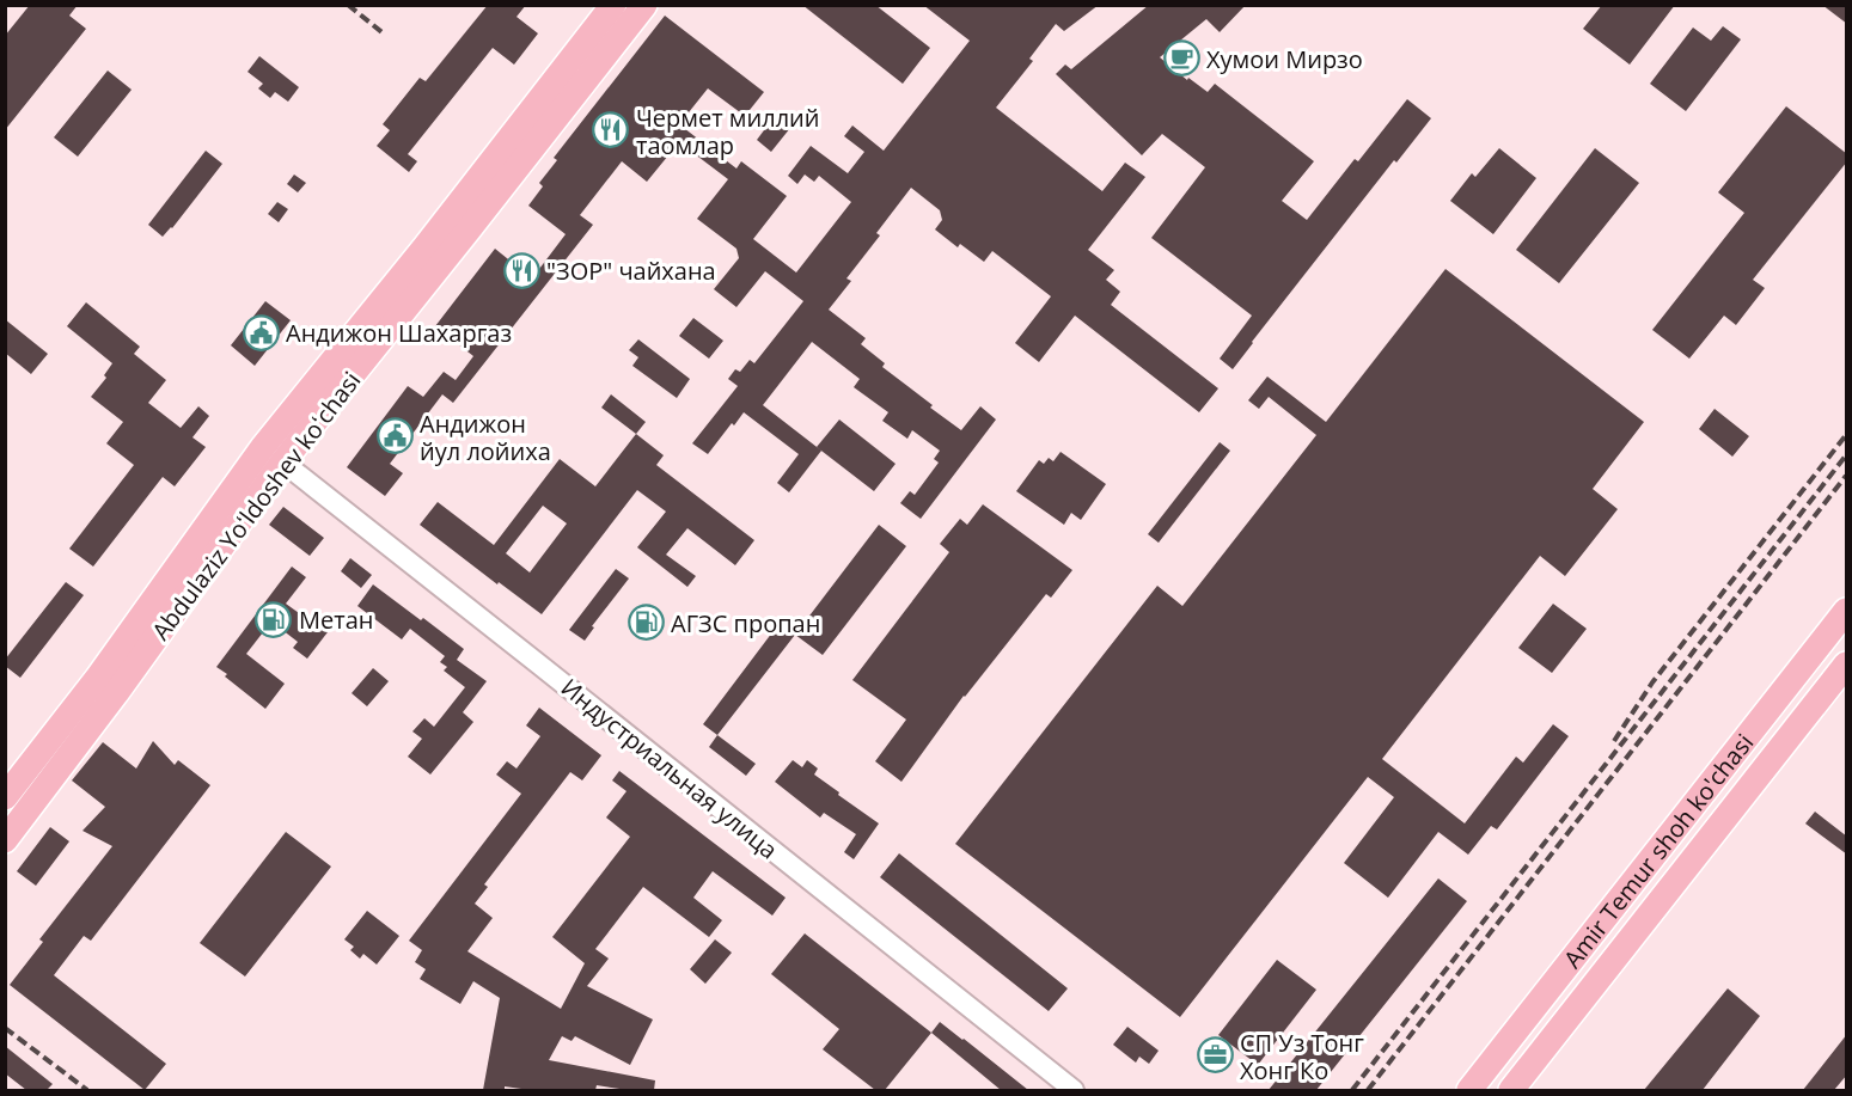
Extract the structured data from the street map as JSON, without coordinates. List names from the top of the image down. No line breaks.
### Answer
{"streets":{"main road":["Abdulaziz Yoʻldoshev koʻchasi","Amir Temur shoh ko'chasi"],"street":["Индустриальная улица"]},"crossings":[["Abdulaziz Yoʻldoshev koʻchasi","Индустриальная улица"]],"places":{"cafe":["Хумои Мирзо"],"restaurant":["Чермет миллий таомлар","\"ЗОР\" чайхана"],"public building":["Андижон Шахаргаз","Андижон йул лойиха"],"fuel station":["Метан","АГЗС пропан"],"office":["СП Уз Тонг Хонг Ко"]}}
